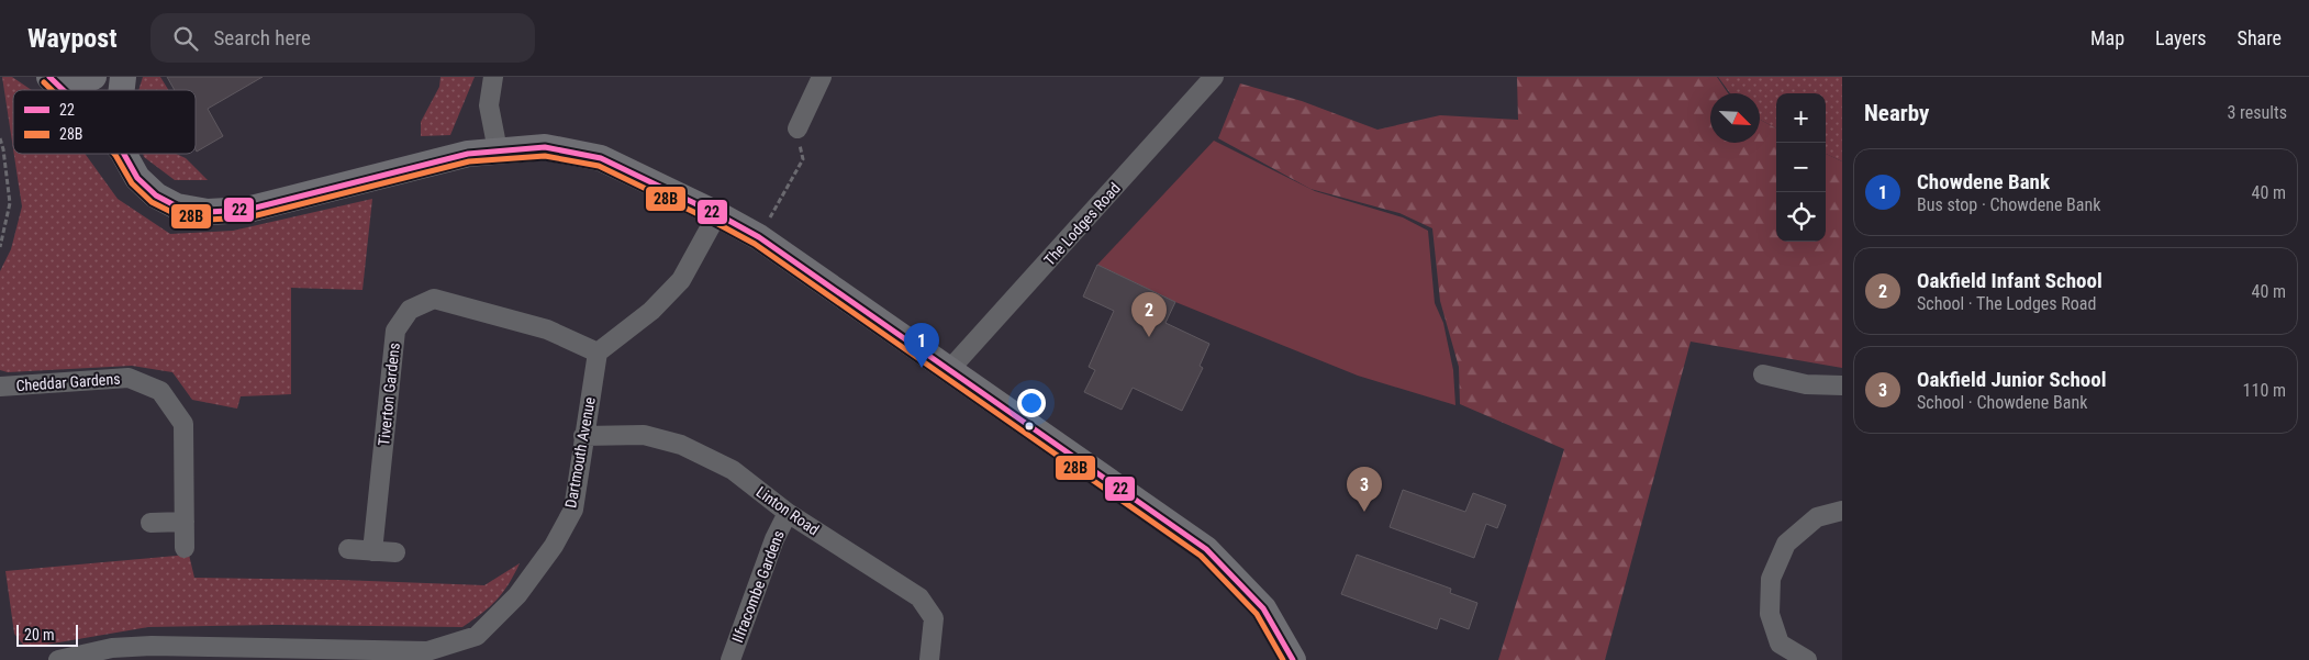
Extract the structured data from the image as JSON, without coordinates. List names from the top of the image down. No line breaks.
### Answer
{"streets":{"street":["The Lodges Road","Cheddar Gardens","Tiverton Gardens","Dartmouth Avenue","Linton Road","Ilfracombe Gardens"]},"crossings":[["Tiverton Gardens","Dartmouth Avenue"],["Dartmouth Avenue","Linton Road"],["Linton Road","Ilfracombe Gardens"]],"lines":["transit line 22","transit line 28B"],"legend":["22","28B"],"scale_bar":"20 m","north":"bottom right","page":{"header":"Waypost","search":"Search here","nav":["Map","Layers","Share"],"heading":["Nearby","3 results"],"map_buttons":["+","−"],"list":[{"mark":"1","name":"Chowdene Bank","note":"Bus stop · Chowdene Bank","value":"40 m"},{"mark":"2","name":"Oakfield Infant School","note":"School · The Lodges Road","value":"40 m"},{"mark":"3","name":"Oakfield Junior School","note":"School · Chowdene Bank","value":"110 m"}],"pins":["2","1","3"],"scale":"20 m"}}
